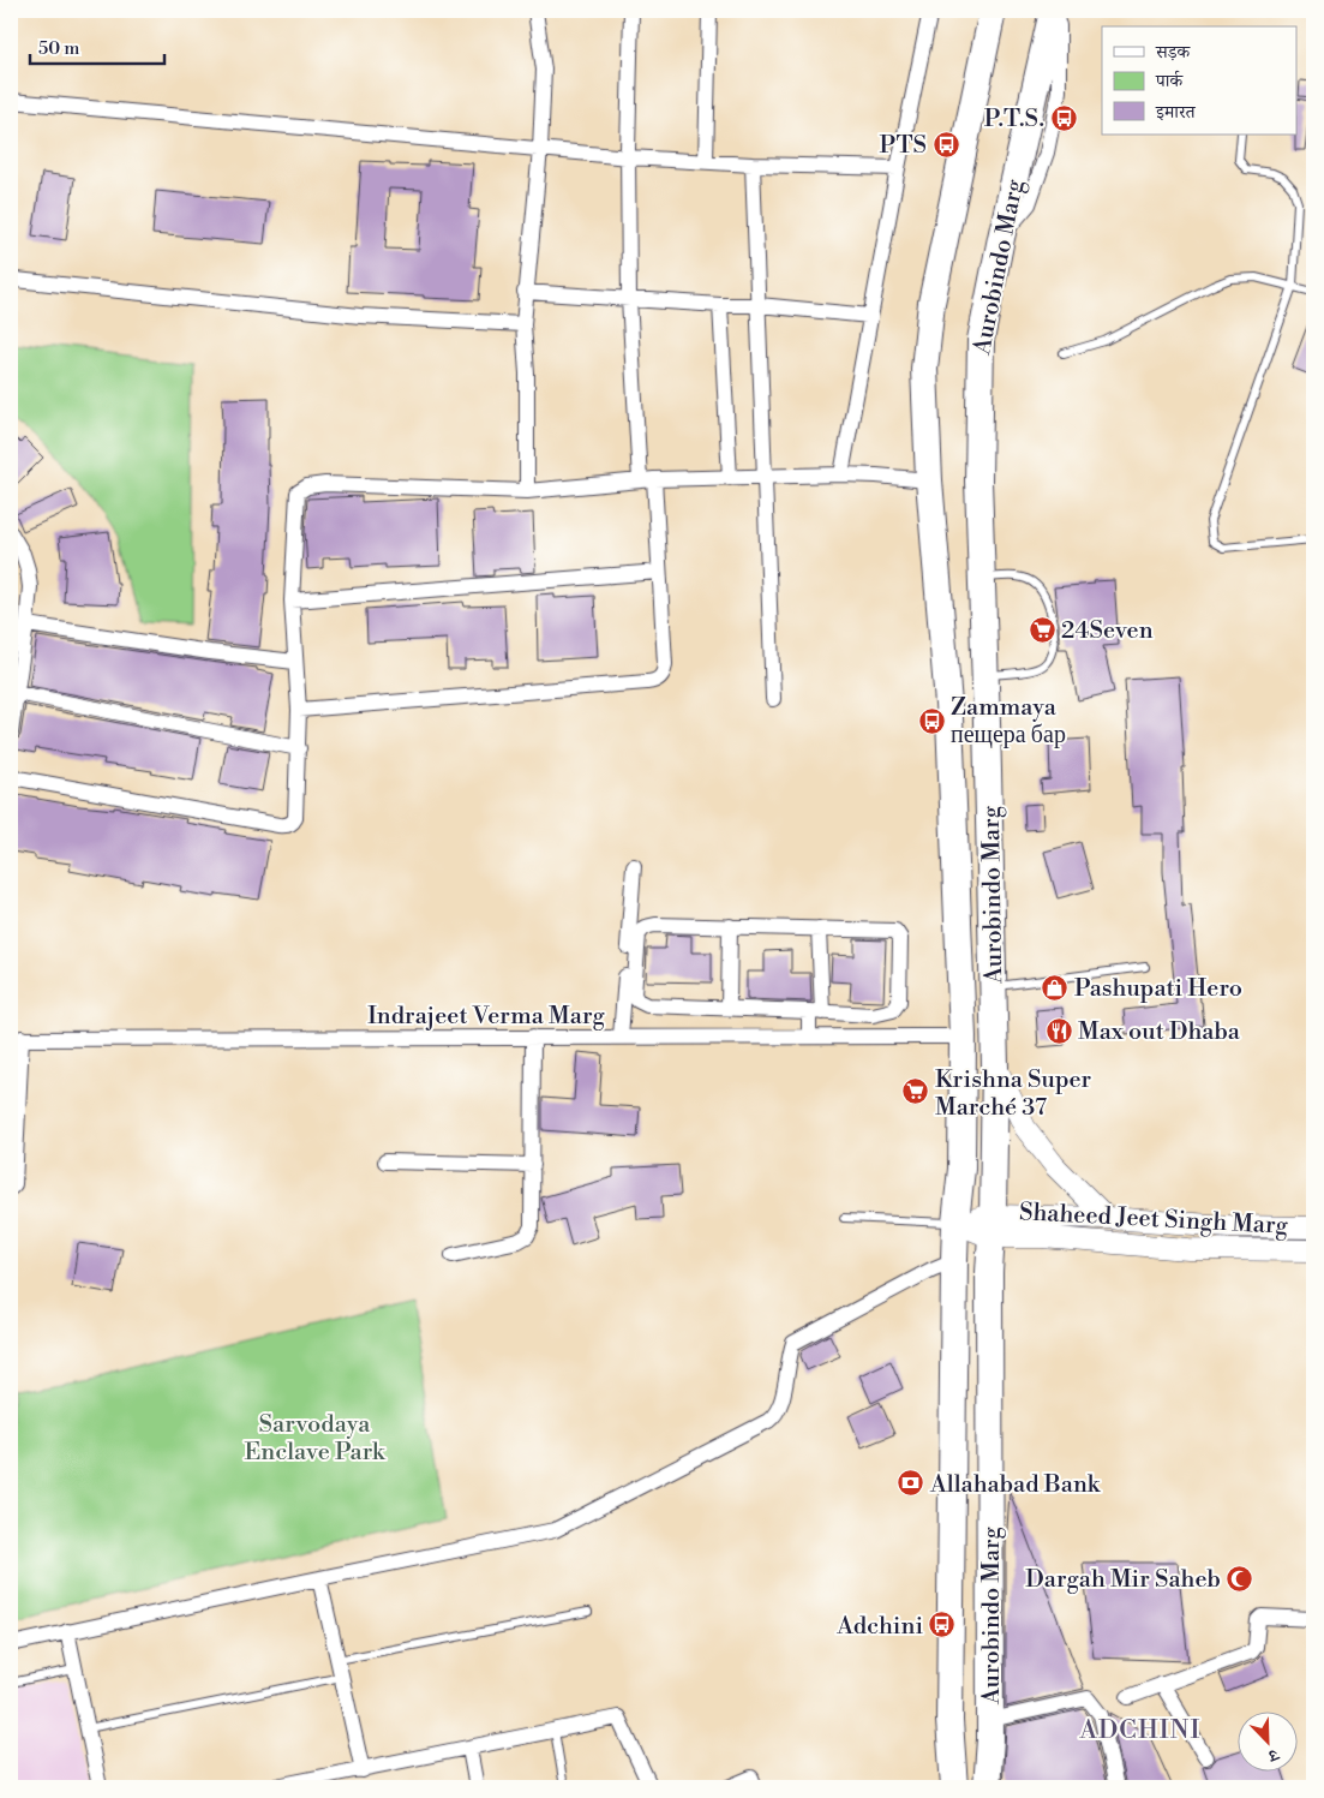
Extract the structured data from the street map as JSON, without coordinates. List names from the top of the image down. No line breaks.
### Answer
{"streets":{"highway":["Aurobindo Marg"],"main road":["Shaheed Jeet Singh Marg"],"street":["Indrajeet Verma Marg"]},"crossings":[["Aurobindo Marg","Indrajeet Verma Marg"],["Aurobindo Marg","Shaheed Jeet Singh Marg"]],"districts":["ADCHINI"],"parks":["Sarvodaya Enclave Park"],"places":{"bus stop":["P.T.S.","PTS","Zammaya пещера бар","Adchini"],"supermarket":["24Seven","Krishna Super Marché 37"],"shop":["Pashupati Hero"],"restaurant":["Max out Dhaba"],"bank":["Allahabad Bank"],"mosque":["Dargah Mir Saheb"]},"legend":["सड़क","पार्क","इमारत"],"scale_bar":"50 m","north":"bottom right"}
